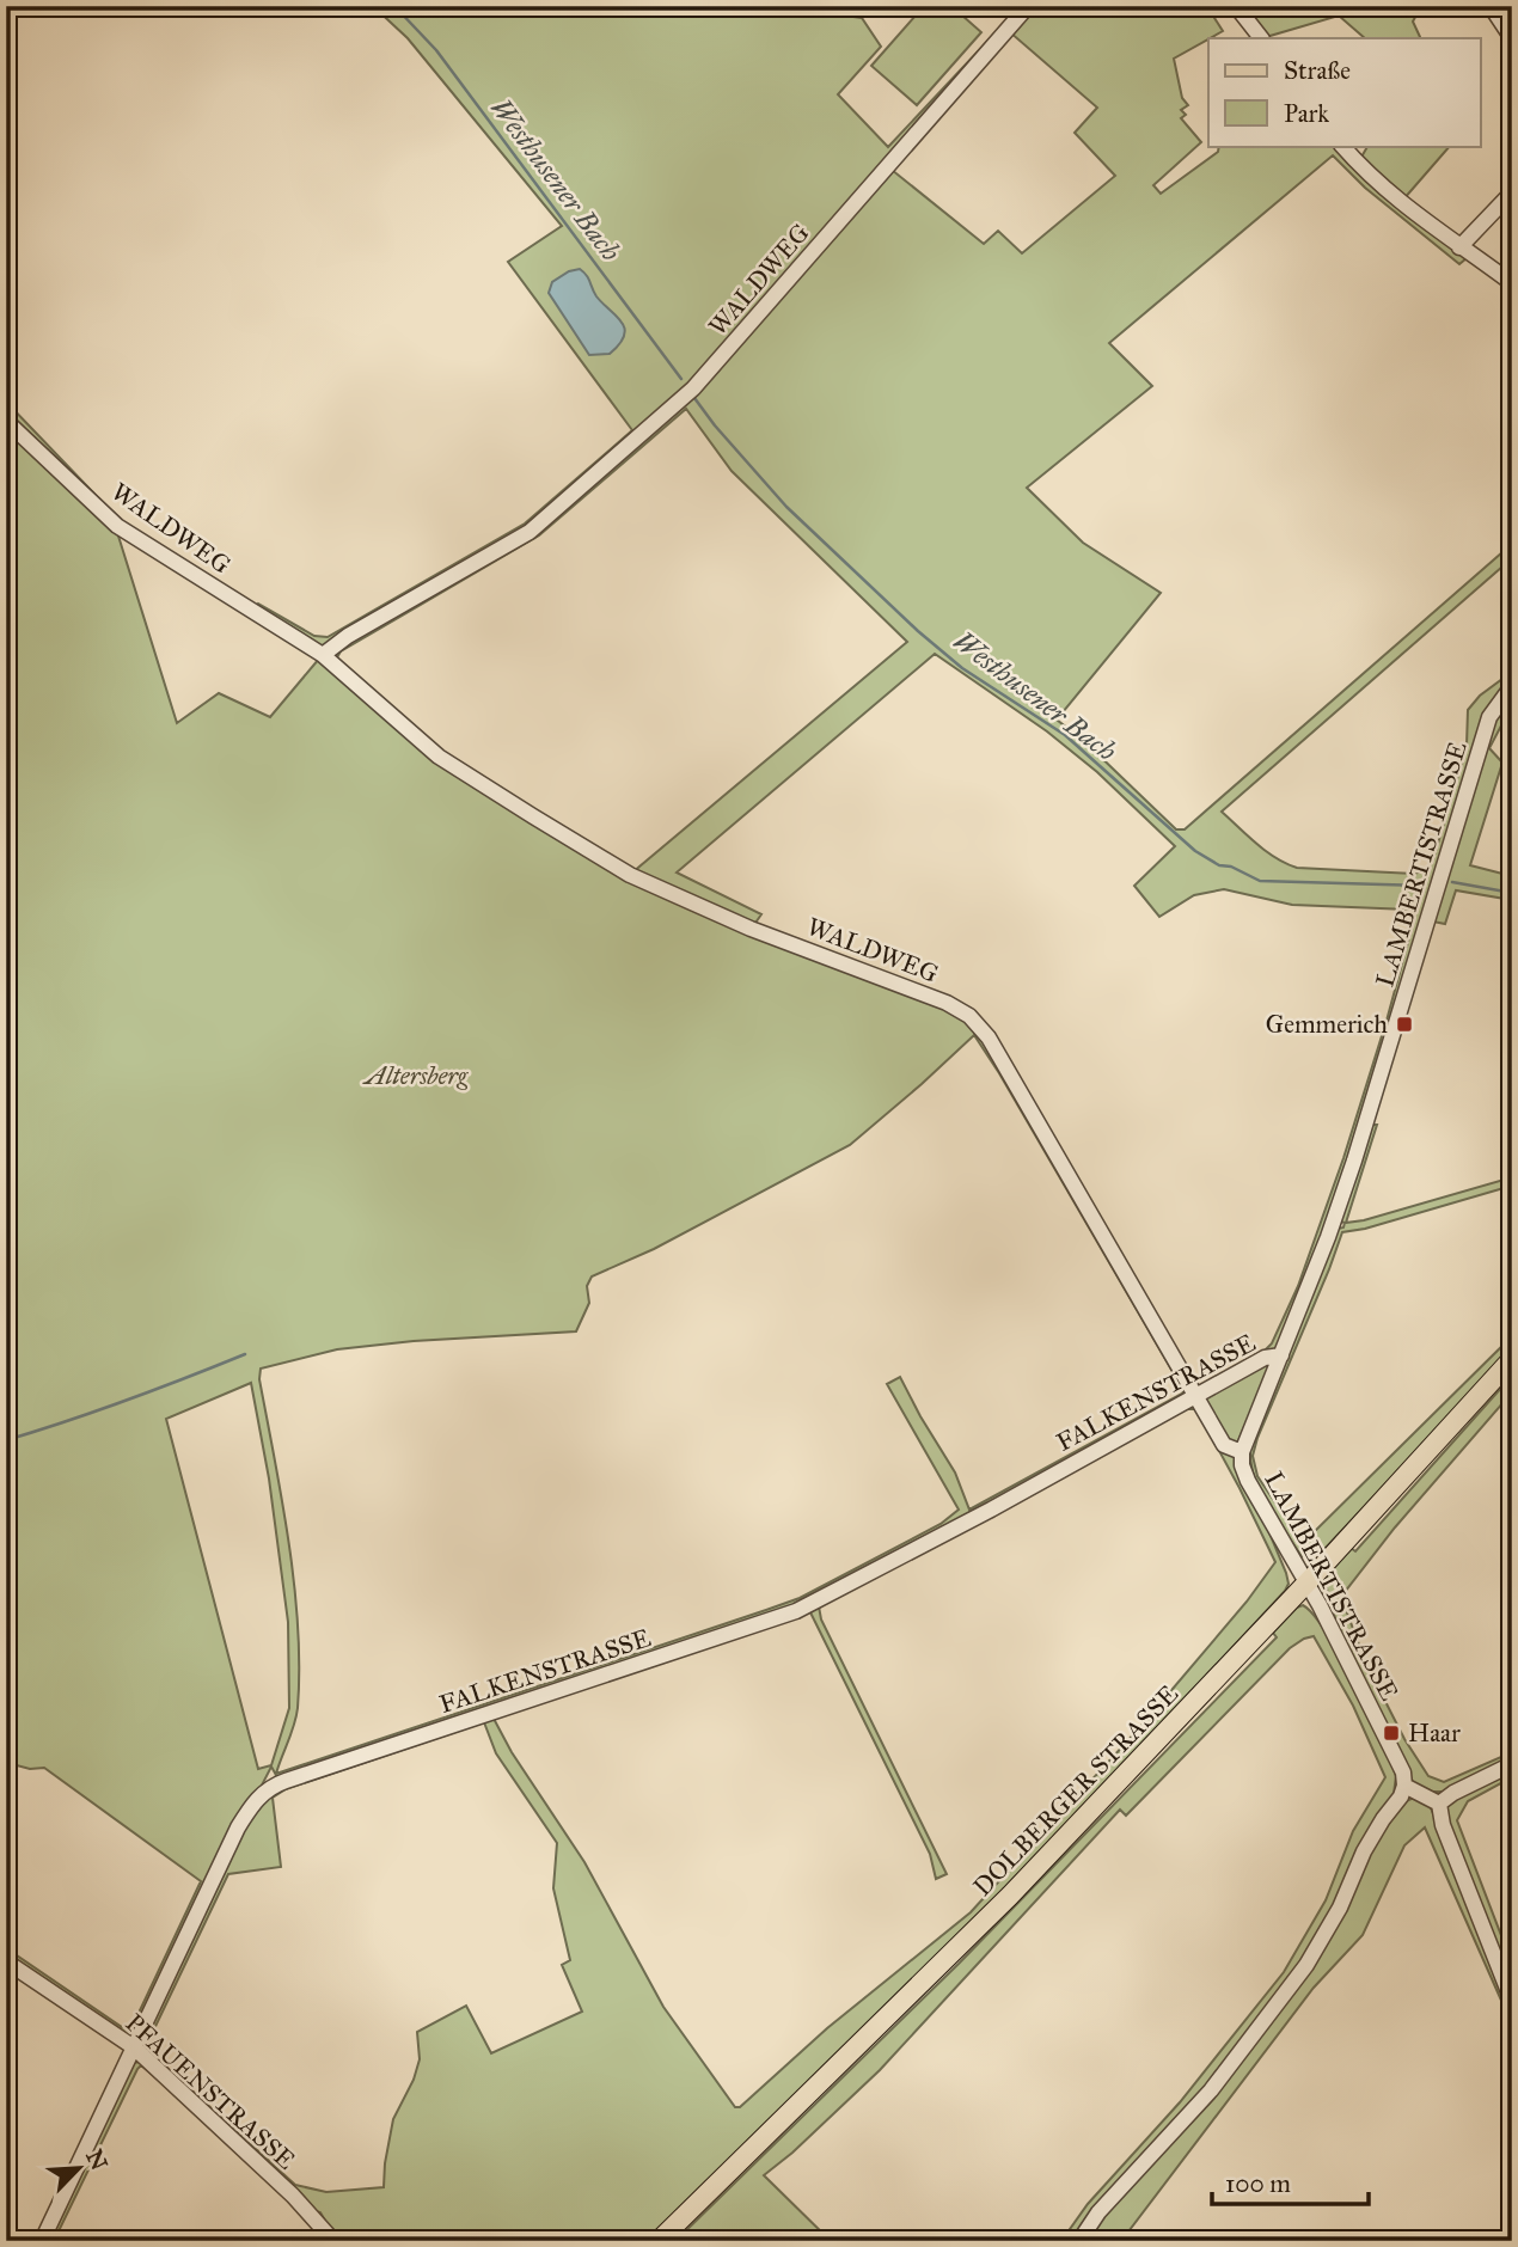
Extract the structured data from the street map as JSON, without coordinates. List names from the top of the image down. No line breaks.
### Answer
{"streets":{"main road":["DOLBERGER STRASSE"],"street":["WALDWEG","LAMBERTISTRASSE","FALKENSTRASSE","PFAUENSTRASSE"]},"crossings":[["WALDWEG","LAMBERTISTRASSE"],["WALDWEG","FALKENSTRASSE"],["LAMBERTISTRASSE","FALKENSTRASSE"],["LAMBERTISTRASSE","DOLBERGER STRASSE"],["FALKENSTRASSE","PFAUENSTRASSE"]],"water":["Westhusener Bach"],"parks":["Altersberg"],"places":{"transit":["Gemmerich","Haar"]},"legend":["Straße","Park"],"scale_bar":"100 m","north":"top right"}
